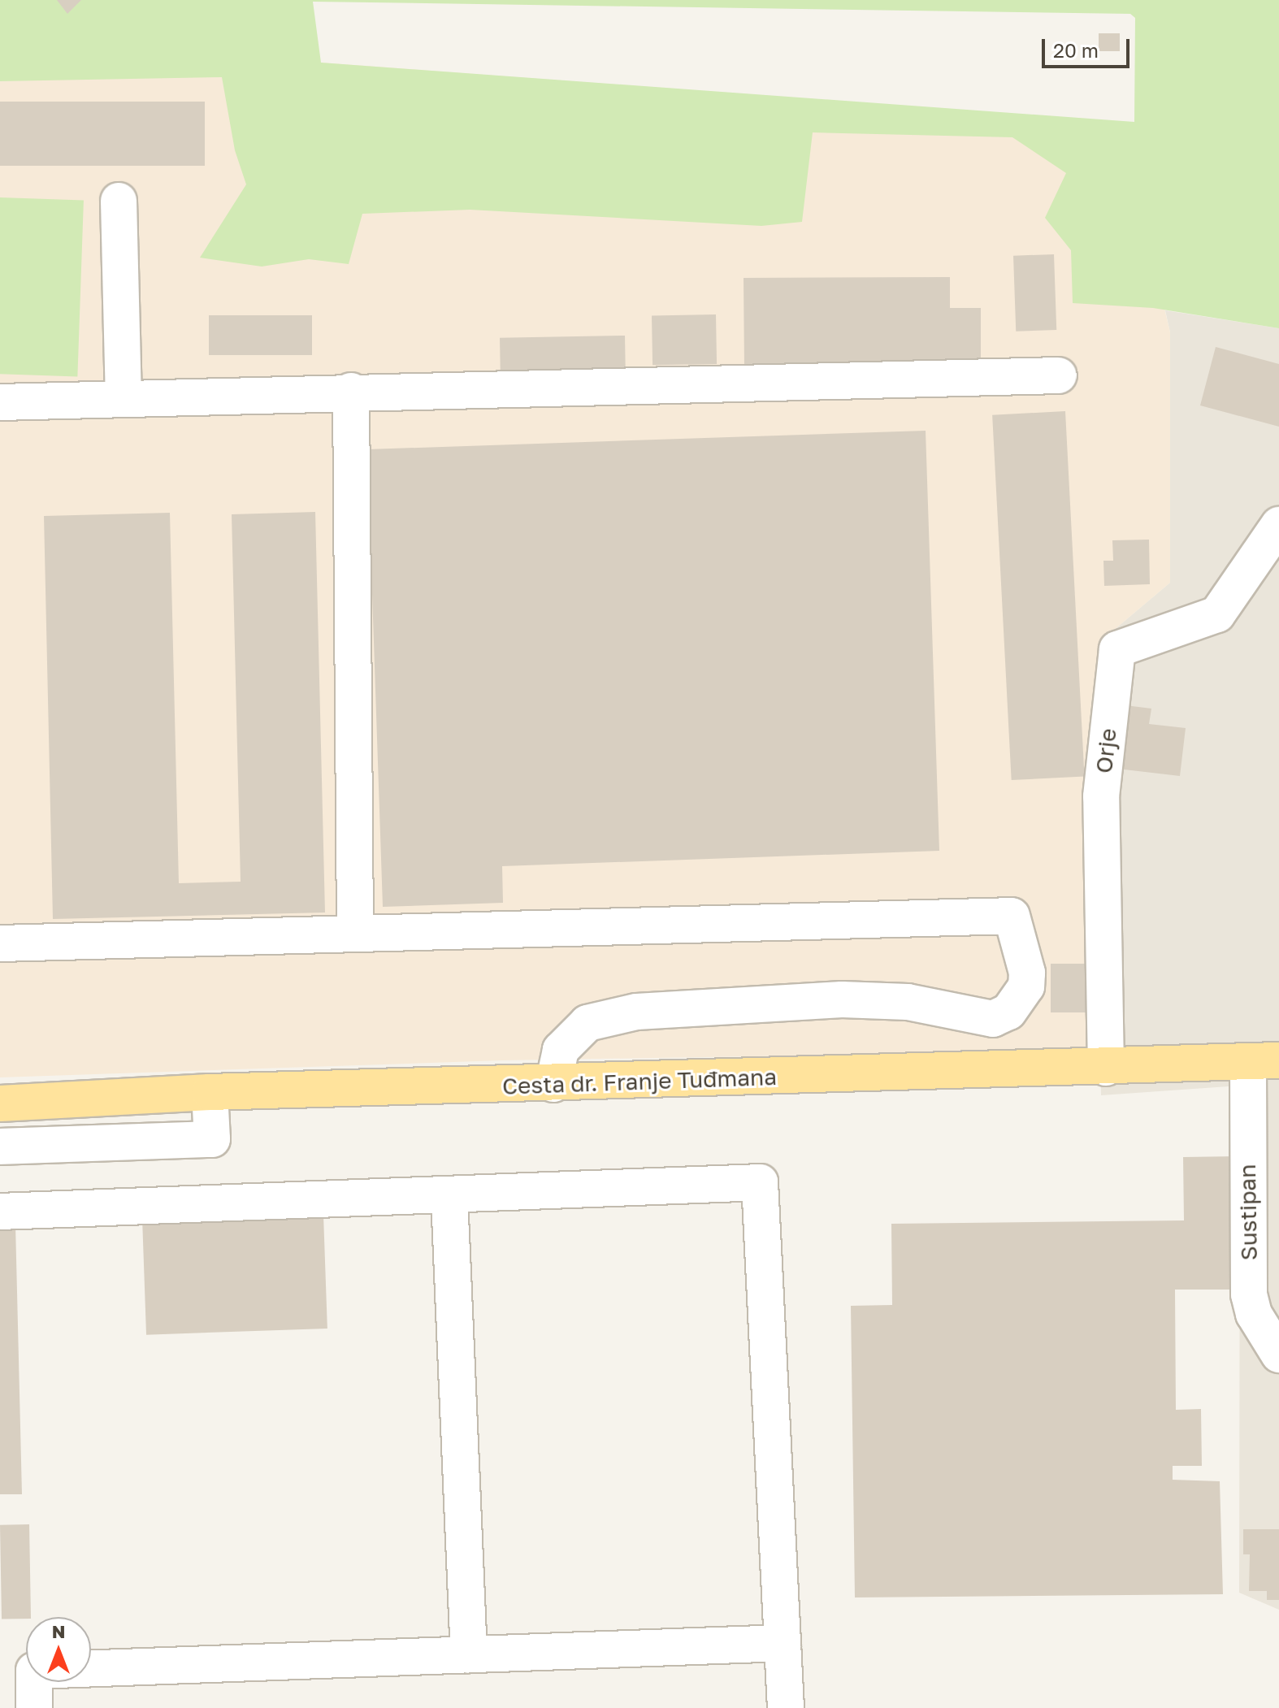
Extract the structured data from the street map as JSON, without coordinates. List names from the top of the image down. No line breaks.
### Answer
{"streets":{"main road":["Cesta dr. Franje Tuđmana"],"street":["Orje","Sustipan"]},"crossings":[["Orje","Cesta dr. Franje Tuđmana"],["Cesta dr. Franje Tuđmana","Sustipan"]],"scale_bar":"20 m","north":"top"}
